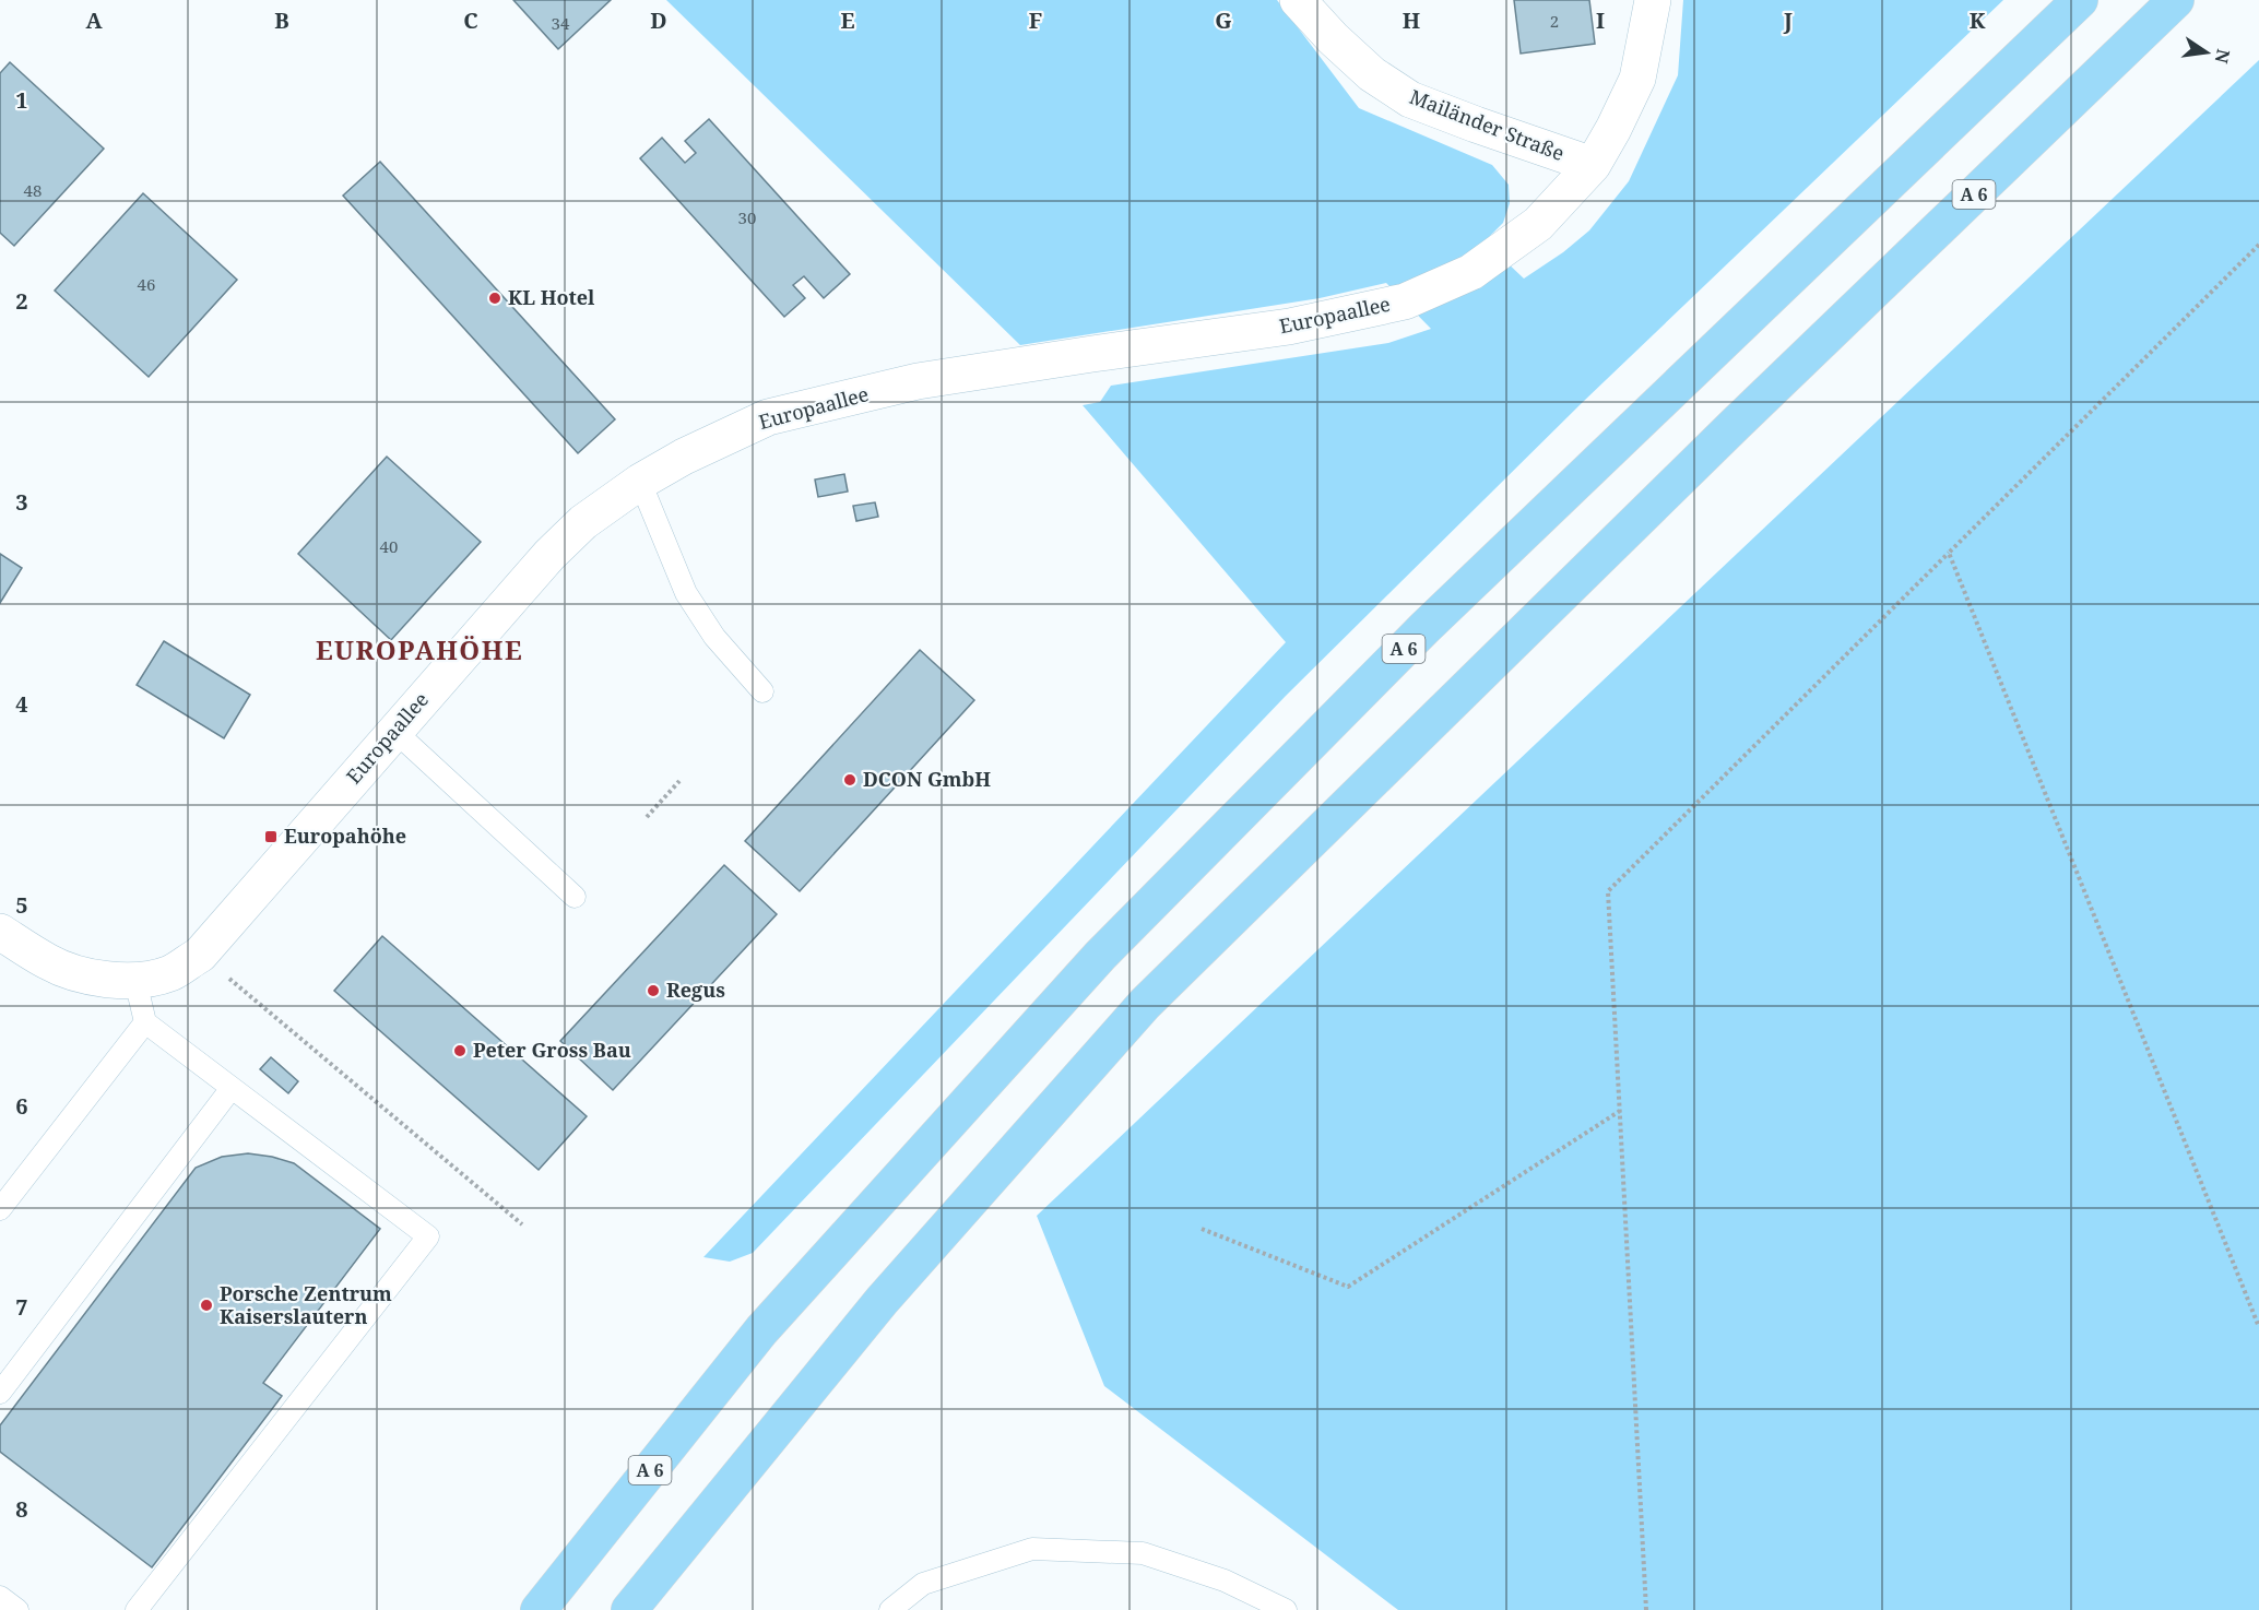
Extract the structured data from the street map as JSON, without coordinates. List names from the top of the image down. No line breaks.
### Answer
{"streets":{"highway":["A 6"],"street":["Mailänder Straße","Europaallee"]},"crossings":[["Mailänder Straße","Europaallee"]],"districts":["EUROPAHÖHE"],"places":{"other":["KL Hotel","DCON GmbH","Regus","Peter Gross Bau","Porsche Zentrum Kaiserslautern"],"transit":["Europahöhe"]},"house_numbers":["2","34","48","30","46","40"],"north":"right","grid":{"columns":["A","B","C","D","E","F","G","H","I","J","K"],"rows":["1","2","3","4","5","6","7","8"]}}
